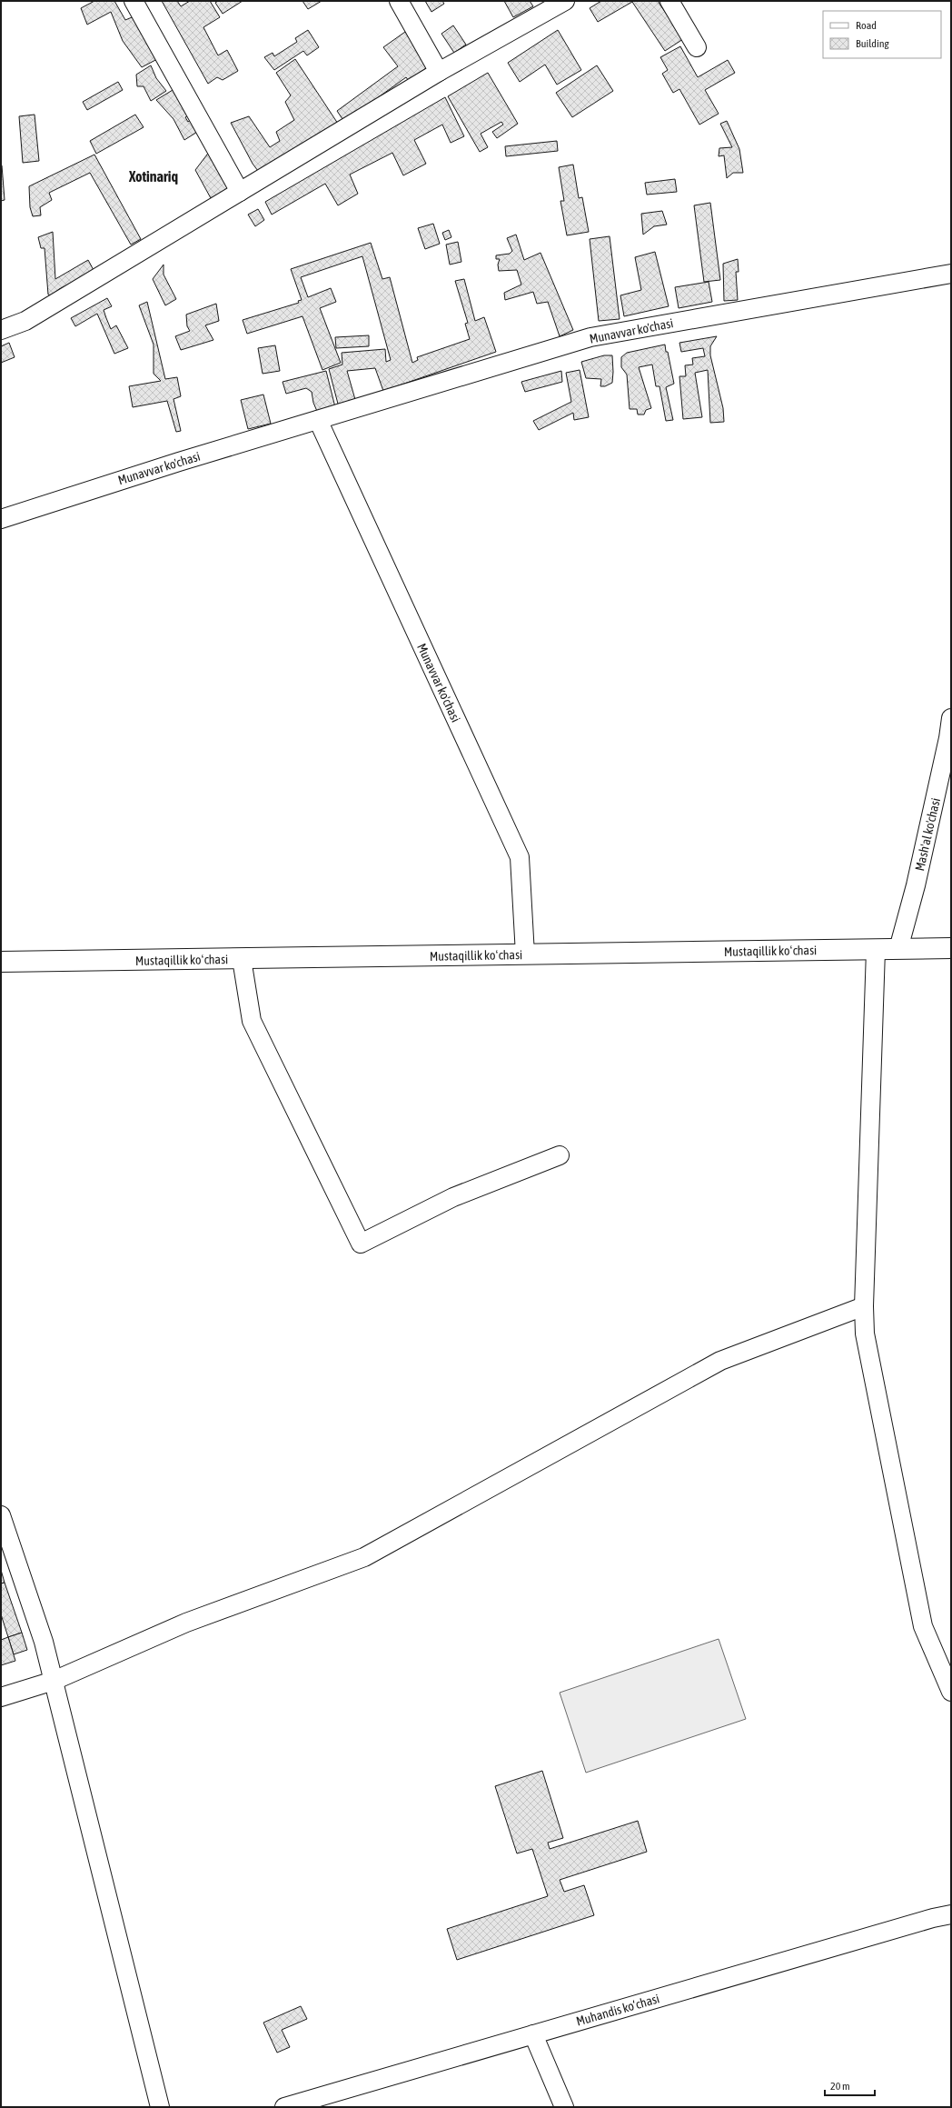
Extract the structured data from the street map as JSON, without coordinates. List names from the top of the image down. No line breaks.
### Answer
{"streets":{"main road":["Mustaqillik koʻchasi"],"street":["Munavvar ko'chasi","Mash'al ko'chasi","Muhandis ko‘chasi"]},"crossings":[["Munavvar ko'chasi","Mustaqillik koʻchasi"],["Mash'al ko'chasi","Mustaqillik koʻchasi"]],"districts":["Xotinariq"],"legend":["Road","Building"],"scale_bar":"20 m"}
